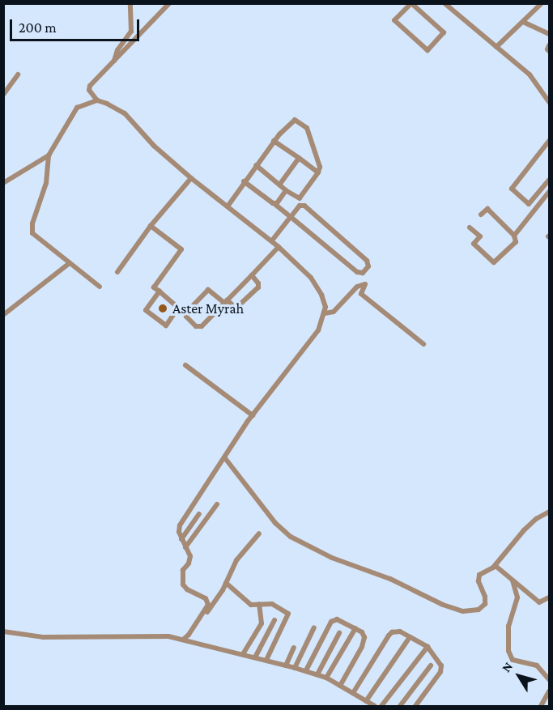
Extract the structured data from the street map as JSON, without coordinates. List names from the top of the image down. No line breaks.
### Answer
{"places":["Aster Myrah"],"scale_bar":"200 m","north":"top left"}
